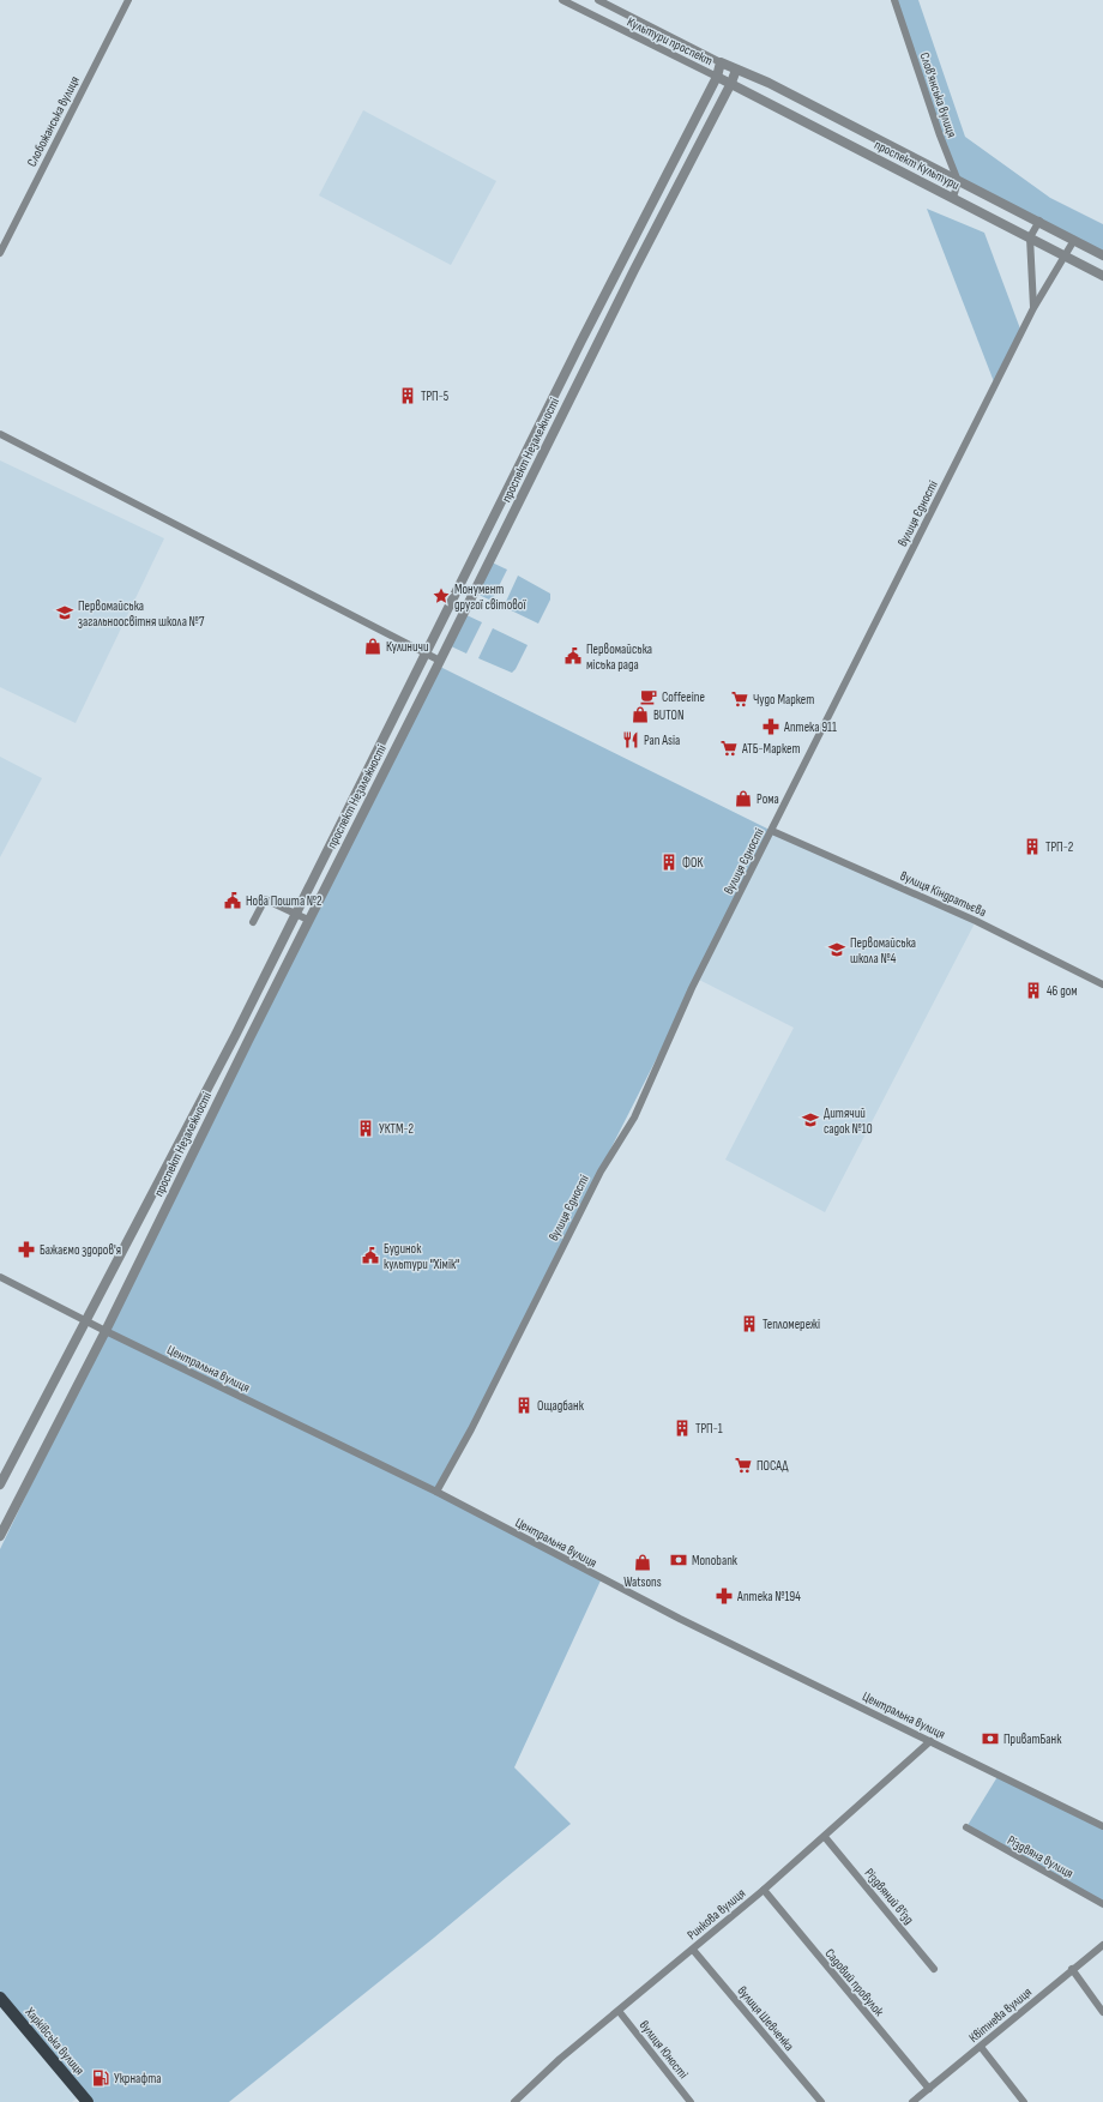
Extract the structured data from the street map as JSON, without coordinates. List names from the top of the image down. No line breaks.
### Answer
{"streets":{"main road":["Харківська вулиця"],"street":["Культури проспект","Слов'янська вулиця","Слобожанська вулиця","проспект Культури","проспект Незалежності","вулиця Єдності","вулиця Кіндратьєва","Центральна вулиця","Різдвяна вулиця","Різдвяний в'їзд","Ринкова вулиця","Садовий провулок","Квітнева вулиця","вулиця Шевченка","вулиця Юності"]},"crossings":[["Культури проспект","проспект Культури"],["Культури проспект","проспект Незалежності"],["Слов'янська вулиця","проспект Культури"],["проспект Культури","проспект Незалежності"],["проспект Культури","вулиця Єдності"],["проспект Незалежності","Центральна вулиця"],["вулиця Єдності","вулиця Кіндратьєва"],["вулиця Єдності","Центральна вулиця"],["Центральна вулиця","Ринкова вулиця"],["Різдвяний в'їзд","Ринкова вулиця"],["Ринкова вулиця","Садовий провулок"],["Ринкова вулиця","вулиця Шевченка"],["Ринкова вулиця","вулиця Юності"],["Садовий провулок","Квітнева вулиця"]],"places":{"building":["ТРП-5","ТРП-2","ФОК","46 дом","УКТМ-2","Тепломережі","Ощадбанк","ТРП-1"],"place":["Монумент другої світової"],"school or university":["Первомайська загальноосвітня школа №7","Первомайська школа №4","Дитячий садок №10"],"shop":["Кулиничи","BUTON","Рома","Watsons"],"public building":["Первомайська мiська рада","Нова Пошта №2","Будинок культури \"Хімік\""],"cafe":["Coffeeine"],"supermarket":["Чудо Маркет","АТБ-Маркет","ПОСАД"],"pharmacy":["Аптека 911","Бажаємо здоров'я","Аптека №194"],"restaurant":["Pan Asia"],"bank":["Monobank","ПриватБанк"],"fuel station":["Укрнафта"]}}
